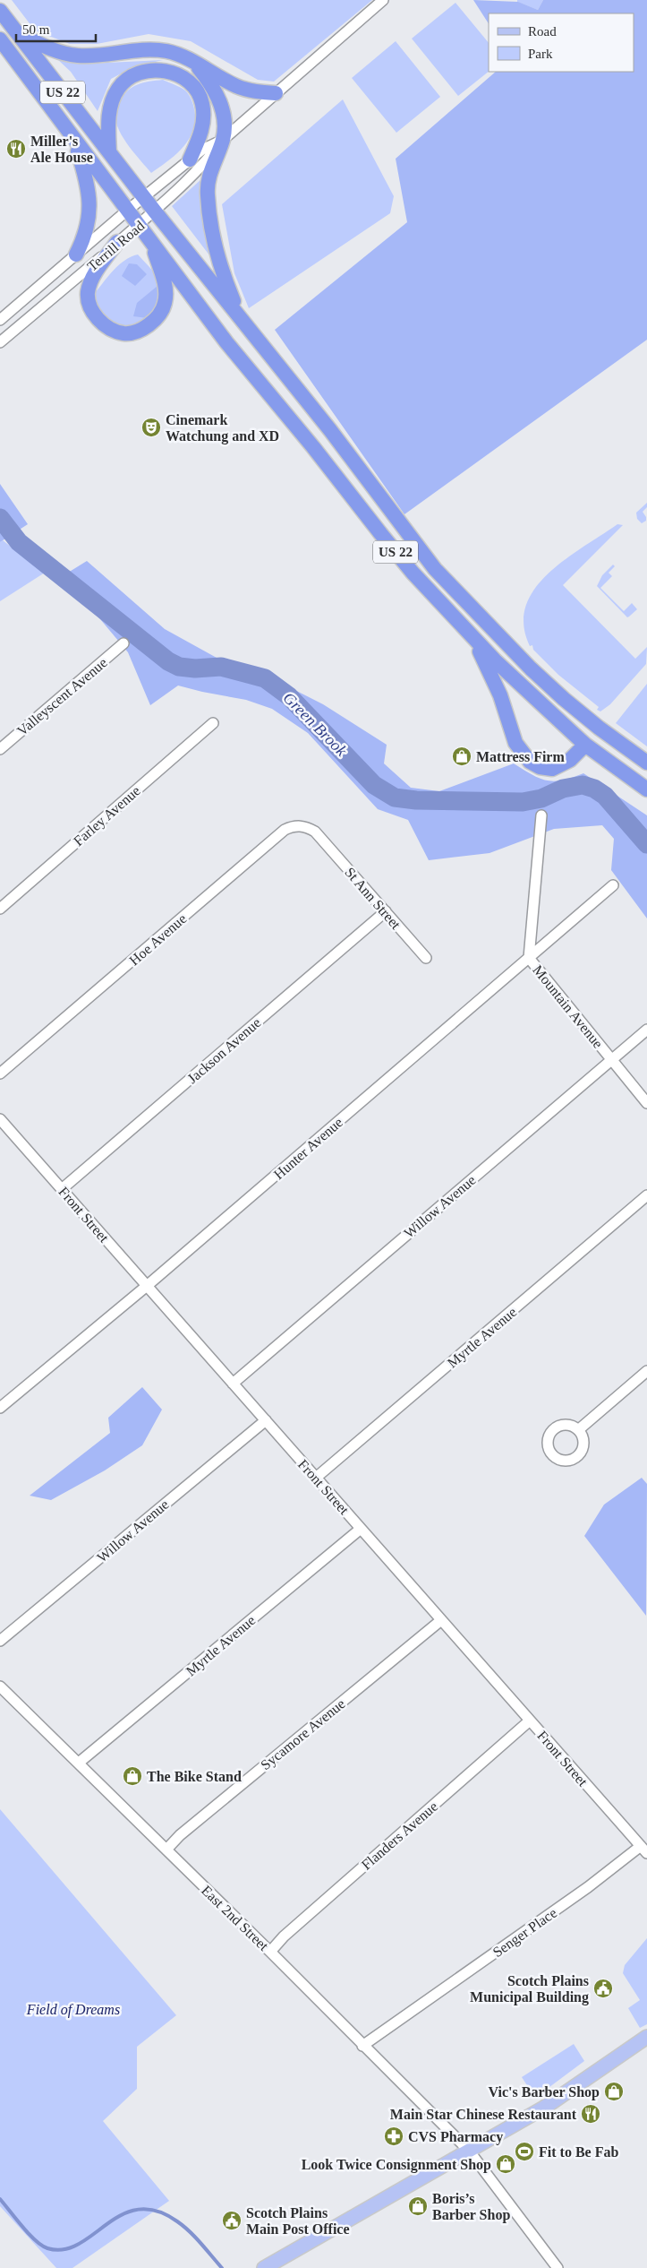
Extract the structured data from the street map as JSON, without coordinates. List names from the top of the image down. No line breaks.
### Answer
{"streets":{"highway":["US 22"],"street":["Terrill Road","Valleyscent Avenue","Farley Avenue","St Ann Street","Hoe Avenue","Mountain Avenue","Jackson Avenue","Hunter Avenue","Willow Avenue","Front Street","Myrtle Avenue","Sycamore Avenue","Flanders Avenue","East 2nd Street","Senger Place"]},"crossings":[["US 22","Terrill Road"],["St Ann Street","Hoe Avenue"],["St Ann Street","Jackson Avenue"],["Mountain Avenue","Hunter Avenue"],["Mountain Avenue","Willow Avenue"],["Jackson Avenue","Front Street"],["Hunter Avenue","Front Street"],["Willow Avenue","Front Street"],["Front Street","Myrtle Avenue"],["Front Street","Sycamore Avenue"],["Front Street","Flanders Avenue"],["Front Street","Senger Place"],["Myrtle Avenue","East 2nd Street"],["Sycamore Avenue","East 2nd Street"],["Flanders Avenue","East 2nd Street"],["East 2nd Street","Senger Place"]],"water":["Green Brook"],"parks":["Field of Dreams"],"places":{"restaurant":["Miller's Ale House","Main Star Chinese Restaurant"],"theatre":["Cinemark Watchung and XD"],"shop":["Mattress Firm","The Bike Stand","Vic's Barber Shop","Look Twice Consignment Shop","Boris’s Barber Shop"],"public building":["Scotch Plains Municipal Building","Scotch Plains Main Post Office"],"pharmacy":["CVS Pharmacy"],"sports":["Fit to Be Fab"]},"legend":["Road","Park"],"scale_bar":"50 m"}
